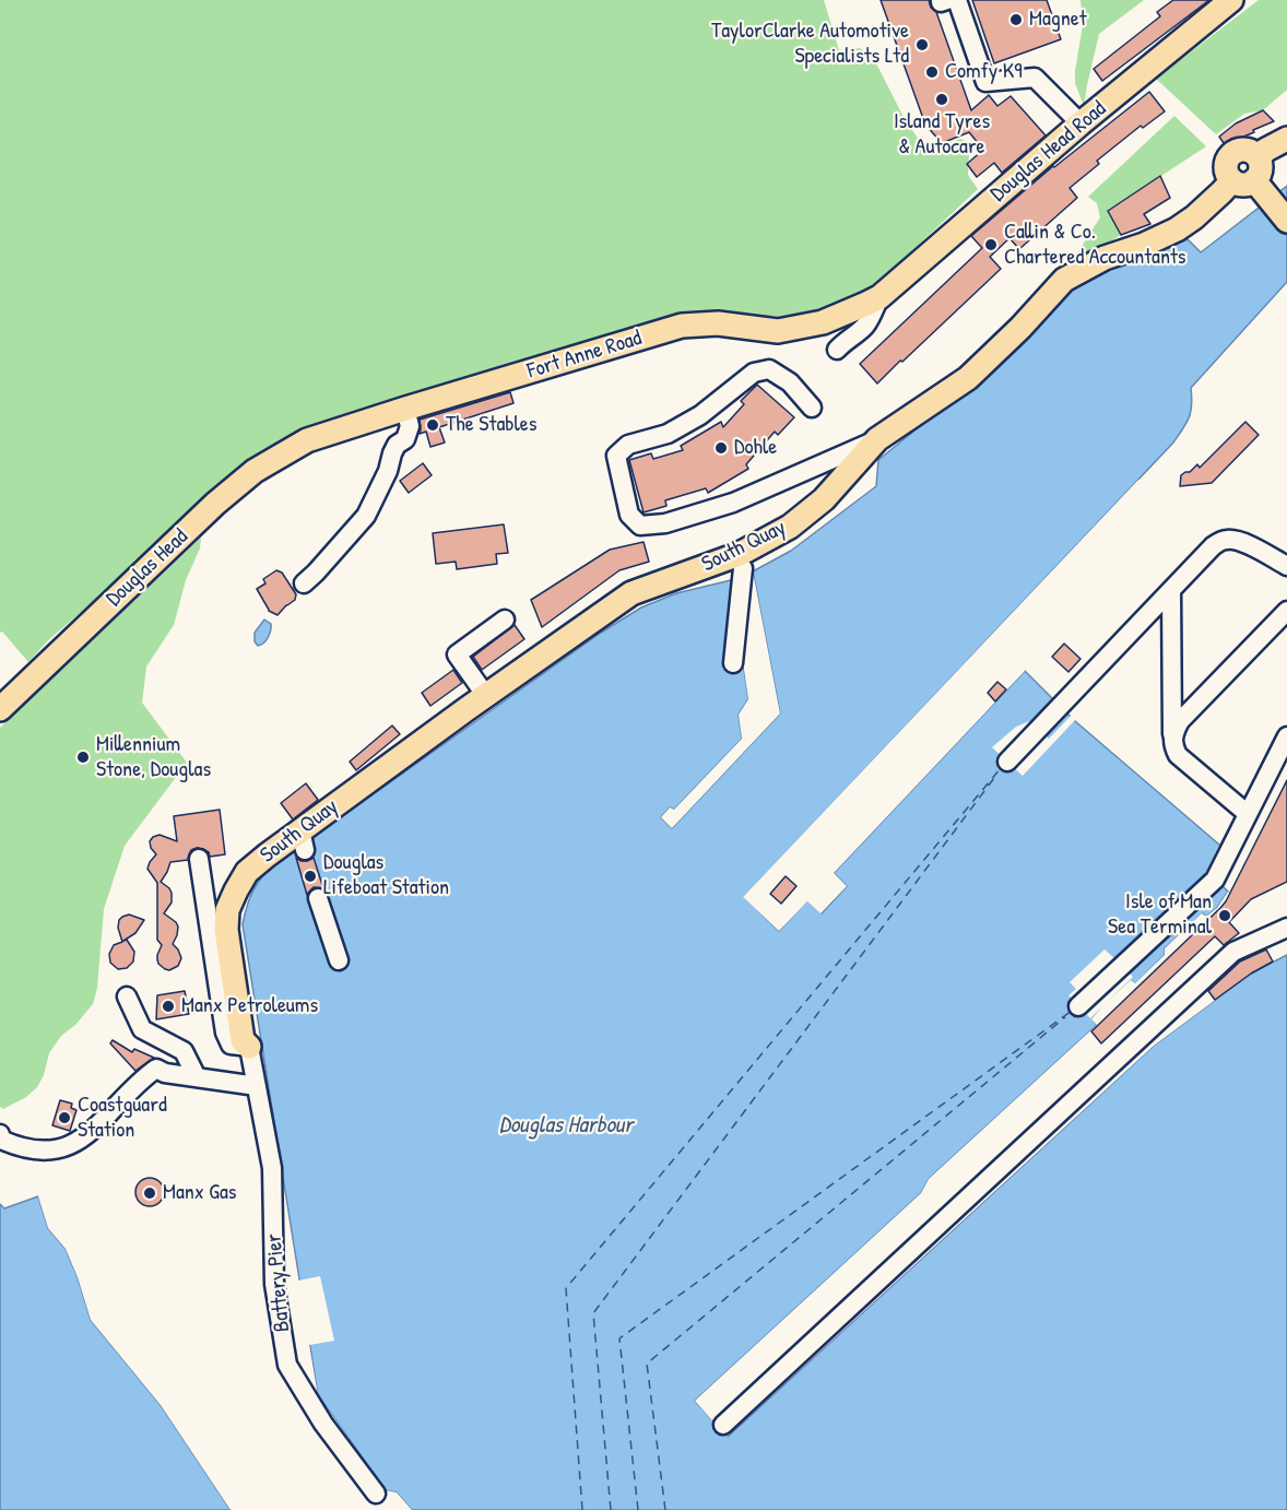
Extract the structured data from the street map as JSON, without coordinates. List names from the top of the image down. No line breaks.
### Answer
{"streets":{"main road":["Douglas Head Road","Fort Anne Road","South Quay","Douglas Head","Battery Pier"]},"crossings":[["Douglas Head Road","Fort Anne Road"],["Fort Anne Road","Douglas Head"],["South Quay","Battery Pier"]],"water":["Douglas Harbour"],"places":["Magnet","TaylorClarke Automotive Specialists Ltd","Comfy K9","Island Tyres & Autocare","Callin & Co. Chartered Accountants","The Stables","Dohle","Millennium Stone, Douglas","Douglas Lifeboat Station","Isle of Man Sea Terminal","Manx Petroleums","Coastguard Station","Manx Gas"]}
